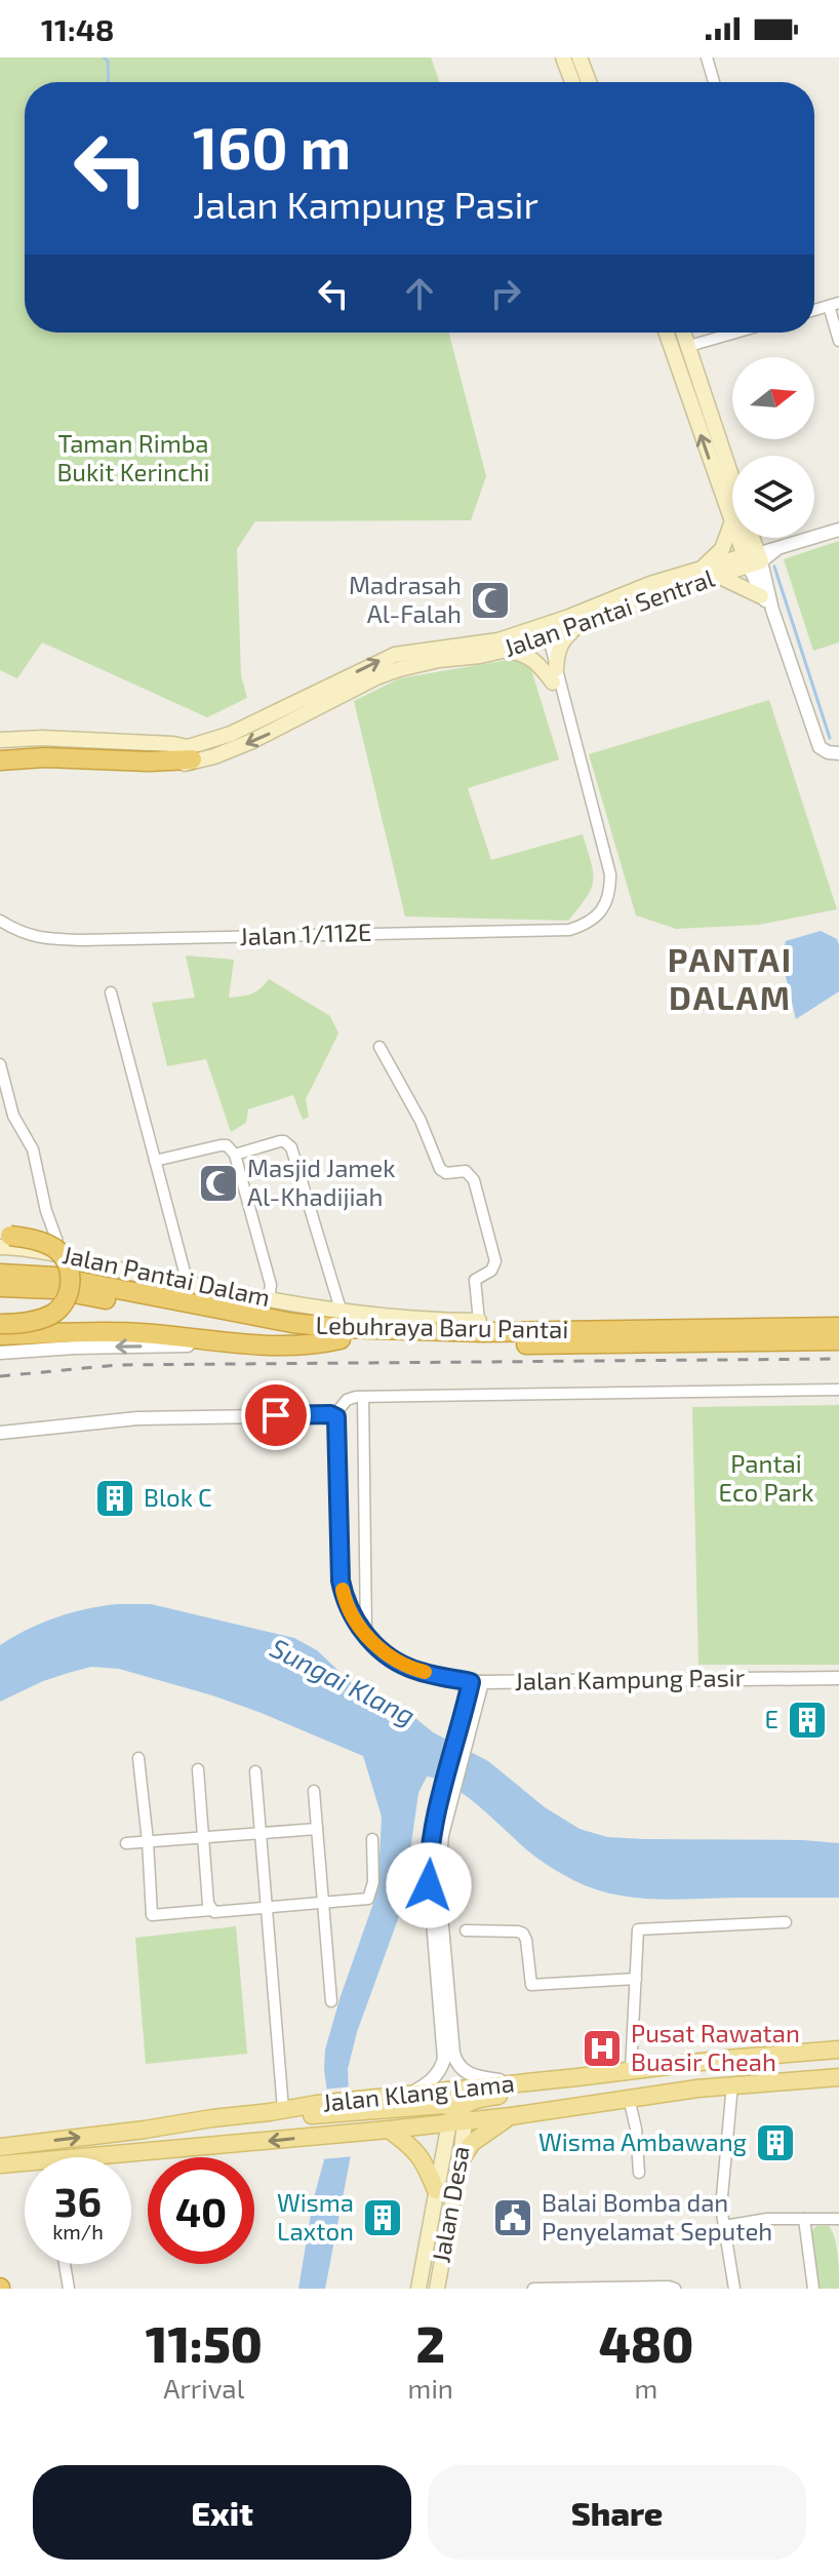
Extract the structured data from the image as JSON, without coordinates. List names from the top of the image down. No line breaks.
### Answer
{"streets":{"highway":["Lebuhraya Baru Pantai"],"main road":["Jalan Pantai Sentral","Jalan Pantai Dalam","Jalan Klang Lama","Jalan Desa"],"street":["Jalan 1/112E","Jalan Kampung Pasir"]},"crossings":[["Jalan Klang Lama","Jalan Desa"]],"districts":["PANTAI DALAM"],"water":["Sungai Klang"],"parks":["Taman Rimba Bukit Kerinchi","Pantai Eco Park"],"places":{"mosque":["Madrasah Al-Falah","Masjid Jamek Al-Khadijiah"],"building":["Blok C","E","Wisma Ambawang","Wisma Laxton"],"hospital":["Pusat Rawatan Buasir Cheah"],"public building":["Balai Bomba dan Penyelamat Seputeh"]},"north":"right","page":{"status":"11:48","turn":["160 m","Jalan Kampung Pasir"],"speed":"36 km/h","limit":"40","eta":["11:50","Arrival","2","min","480","m"],"buttons":["Exit","Share"]}}
